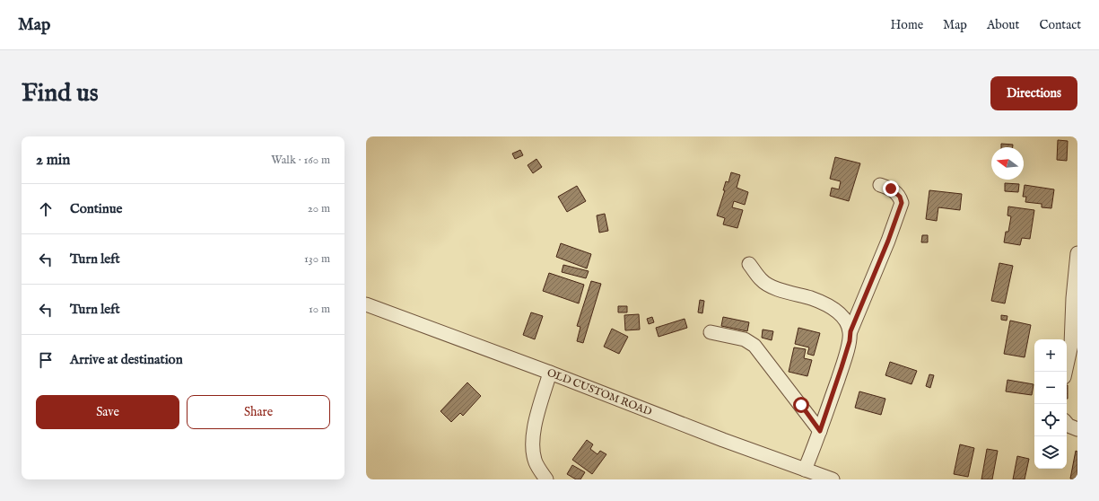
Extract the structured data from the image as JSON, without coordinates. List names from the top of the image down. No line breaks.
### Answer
{"streets":{"street":["OLD CUSTOM ROAD"]},"north":"left","page":{"header":"Map","nav":["Home","Map","About","Contact"],"buttons":["Directions",["Save","Share"]],"title":"Find us","heading":["2 min","Walk · 160 m"],"list":[["Continue","20 m"],["Turn left","130 m"],["Turn left","10 m"],"Arrive at destination"],"map_buttons":["+","−"]}}
